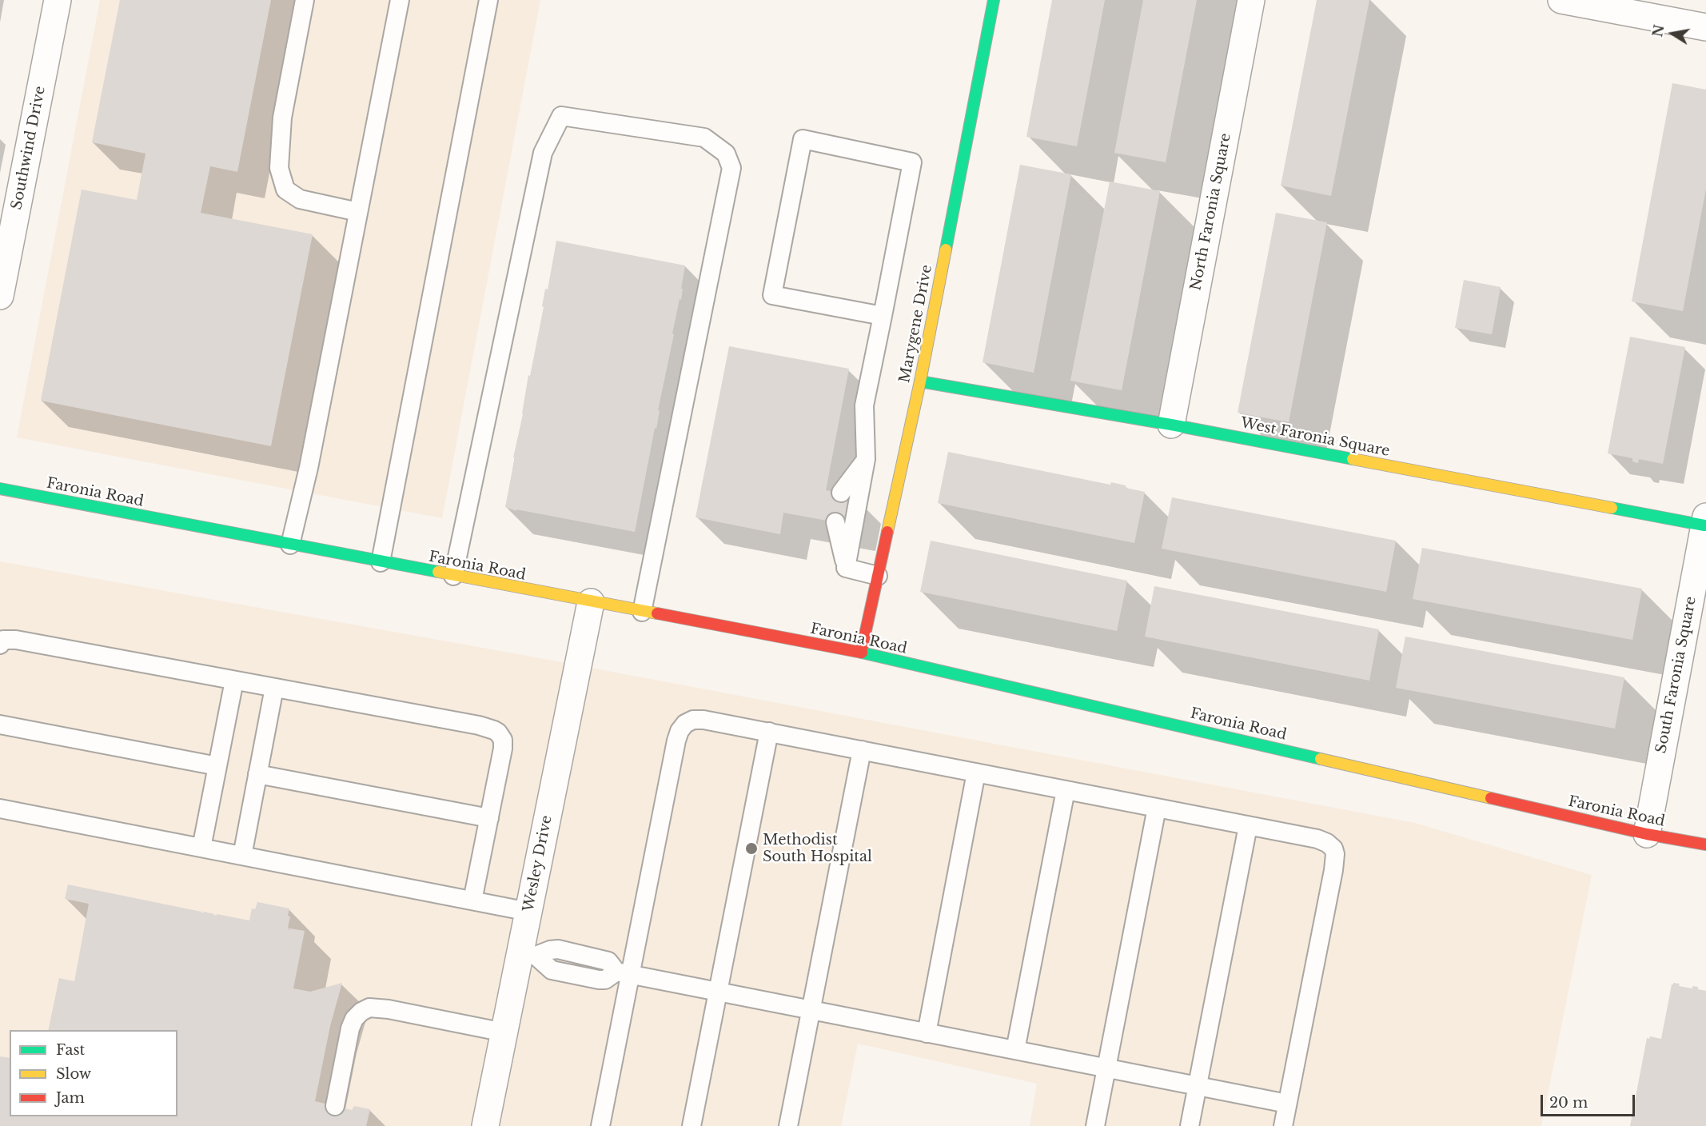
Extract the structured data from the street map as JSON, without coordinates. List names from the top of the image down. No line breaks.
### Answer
{"streets":{"street":["Southwind Drive","North Faronia Square","Marygene Drive","West Faronia Square","Faronia Road","South Faronia Square","Wesley Drive"]},"crossings":[["North Faronia Square","West Faronia Square"],["Marygene Drive","West Faronia Square"],["Marygene Drive","Faronia Road"],["West Faronia Square","South Faronia Square"],["Faronia Road","South Faronia Square"],["Faronia Road","Wesley Drive"]],"places":["Methodist South Hospital"],"legend":["Fast","Slow","Jam"],"scale_bar":"20 m","north":"left"}
